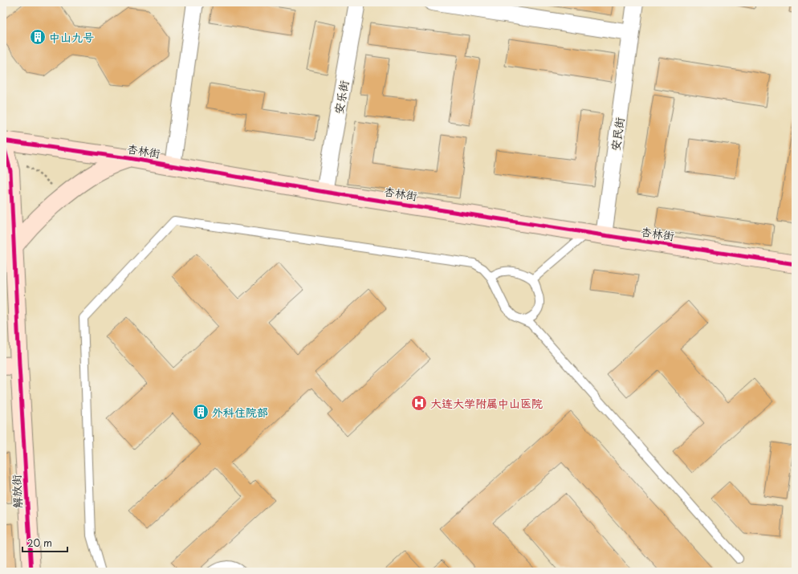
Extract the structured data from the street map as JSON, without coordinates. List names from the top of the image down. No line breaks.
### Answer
{"streets":{"street":["安乐街","安民街","杏林街","解放街"]},"crossings":[["安乐街","杏林街"],["安民街","杏林街"],["杏林街","解放街"]],"places":{"building":["中山九号","外科住院部"],"hospital":["大连大学附属中山医院"]},"scale_bar":"20 m"}
